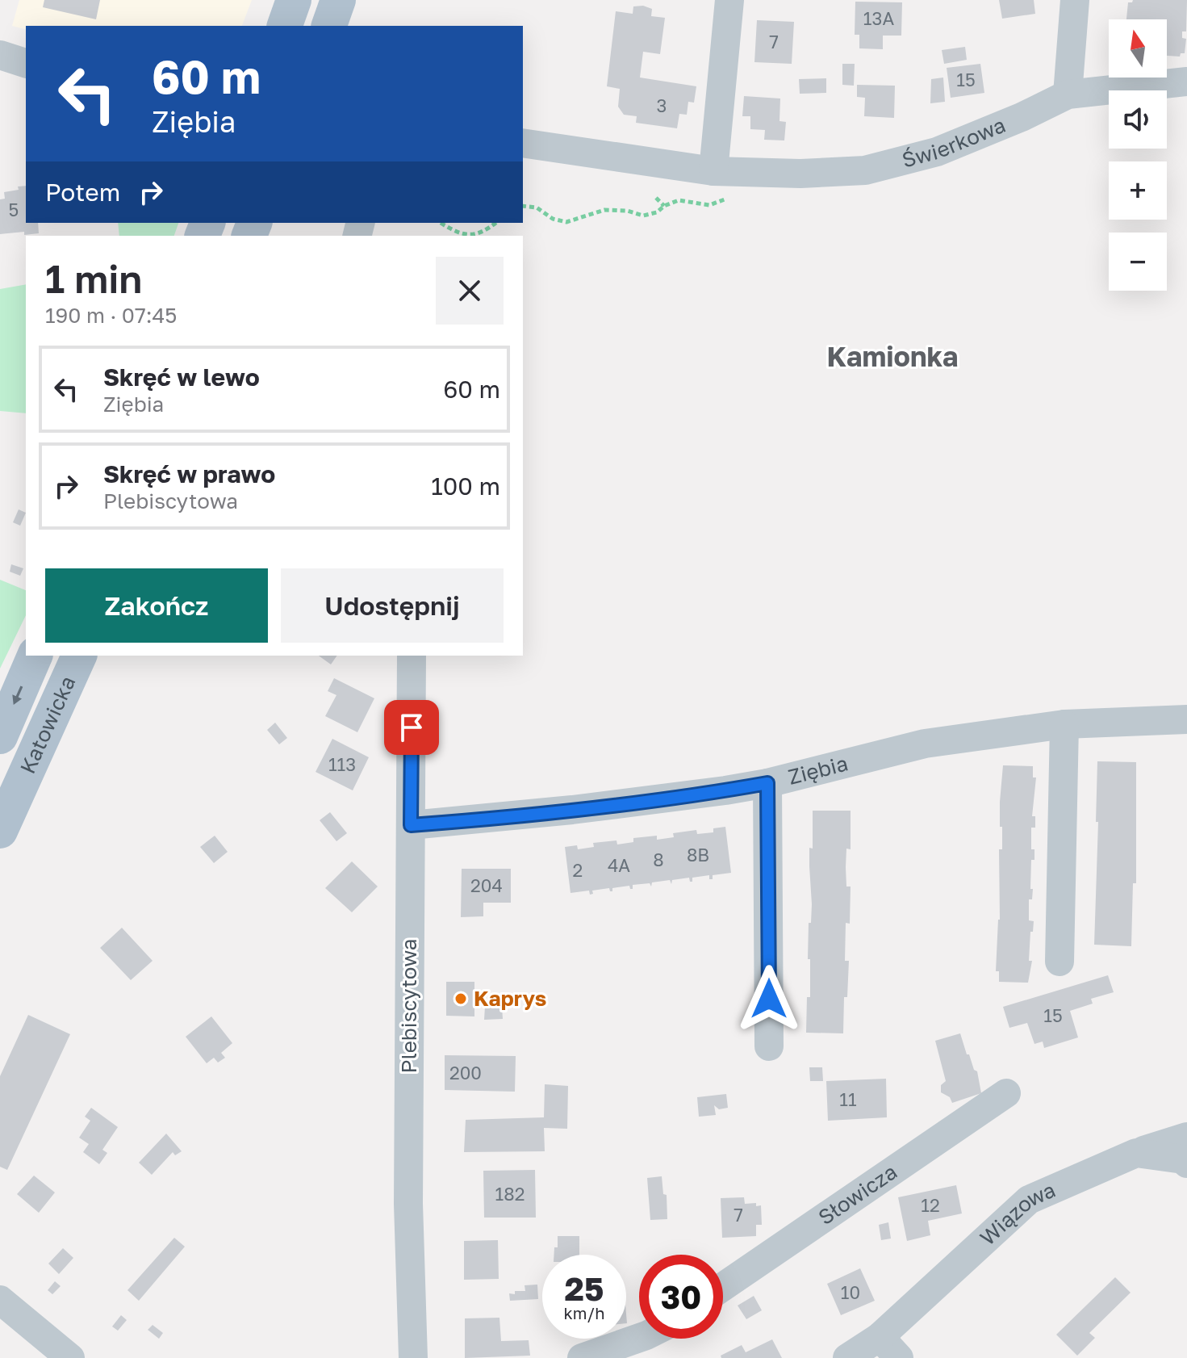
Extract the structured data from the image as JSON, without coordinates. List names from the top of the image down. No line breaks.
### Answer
{"streets":{"main road":["Katowicka"],"street":["Świerkowa","Ziębia","Plebiscytowa","Słowicza","Wiązowa"]},"crossings":[["Ziębia","Plebiscytowa"]],"districts":["Kamionka"],"places":["Kaprys"],"house_numbers":["13A","7","15","3","5","113","8B","8","4A","2","204","15","200","11","182","12","7","10"],"north":"top","page":{"map_buttons":["+","−"],"turn":["60 m","Ziębia"],"then":"Potem","heading":["1 min","190 m · 07:45"],"list":[{"name":"Skręć w lewo","note":"Ziębia","value":"60 m"},{"name":"Skręć w prawo","note":"Plebiscytowa","value":"100 m"}],"buttons":["Zakończ","Udostępnij"],"speed":"25 km/h","limit":"30"}}
